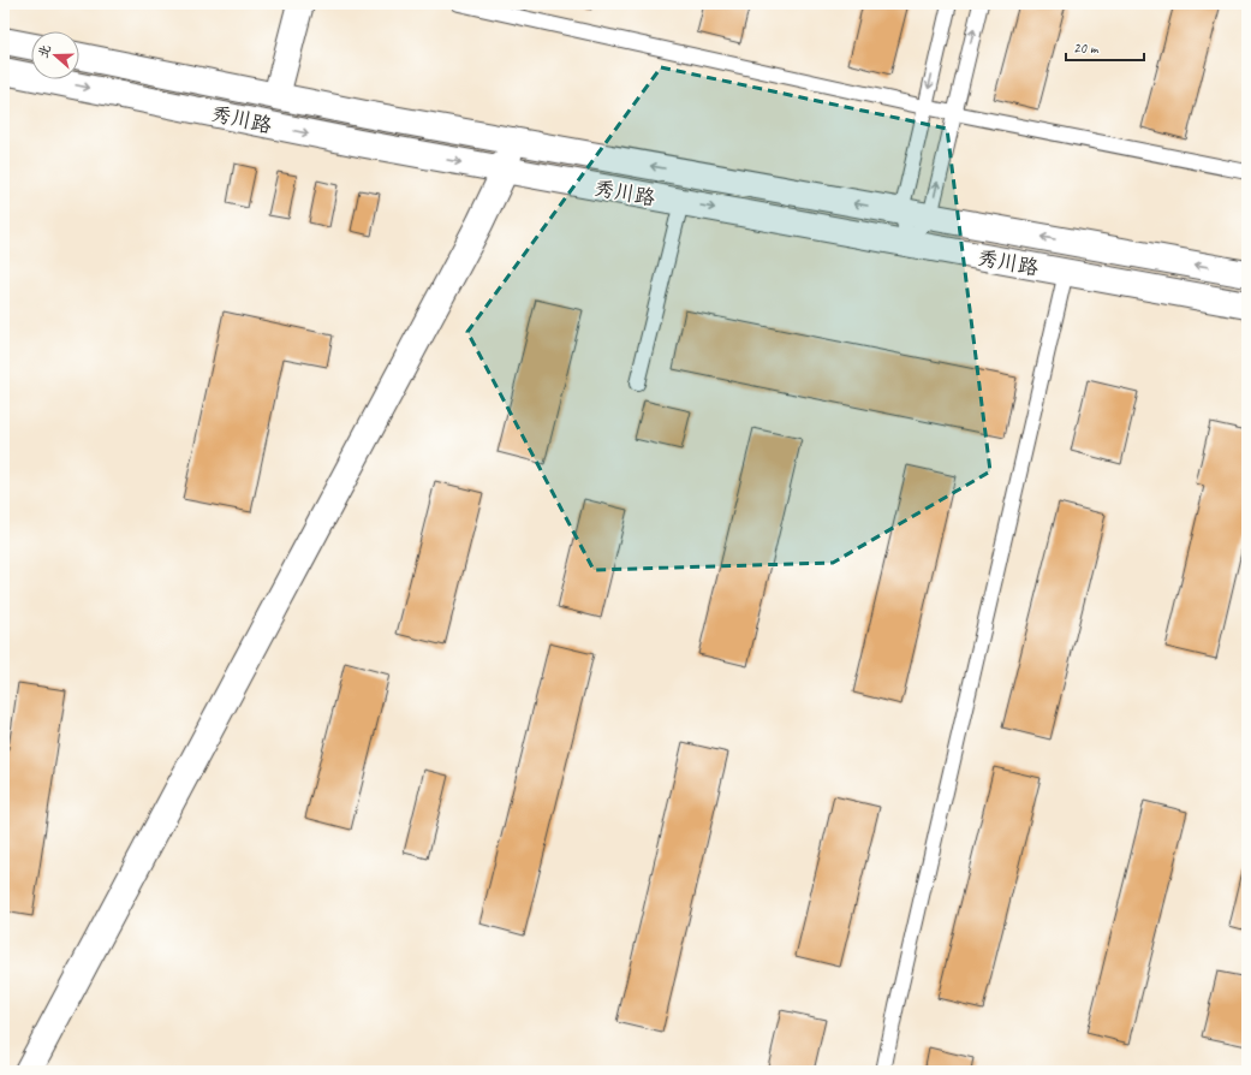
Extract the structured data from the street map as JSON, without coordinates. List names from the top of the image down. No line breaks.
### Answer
{"streets":{"main road":["秀川路"]},"scale_bar":"20 m","north":"left"}
